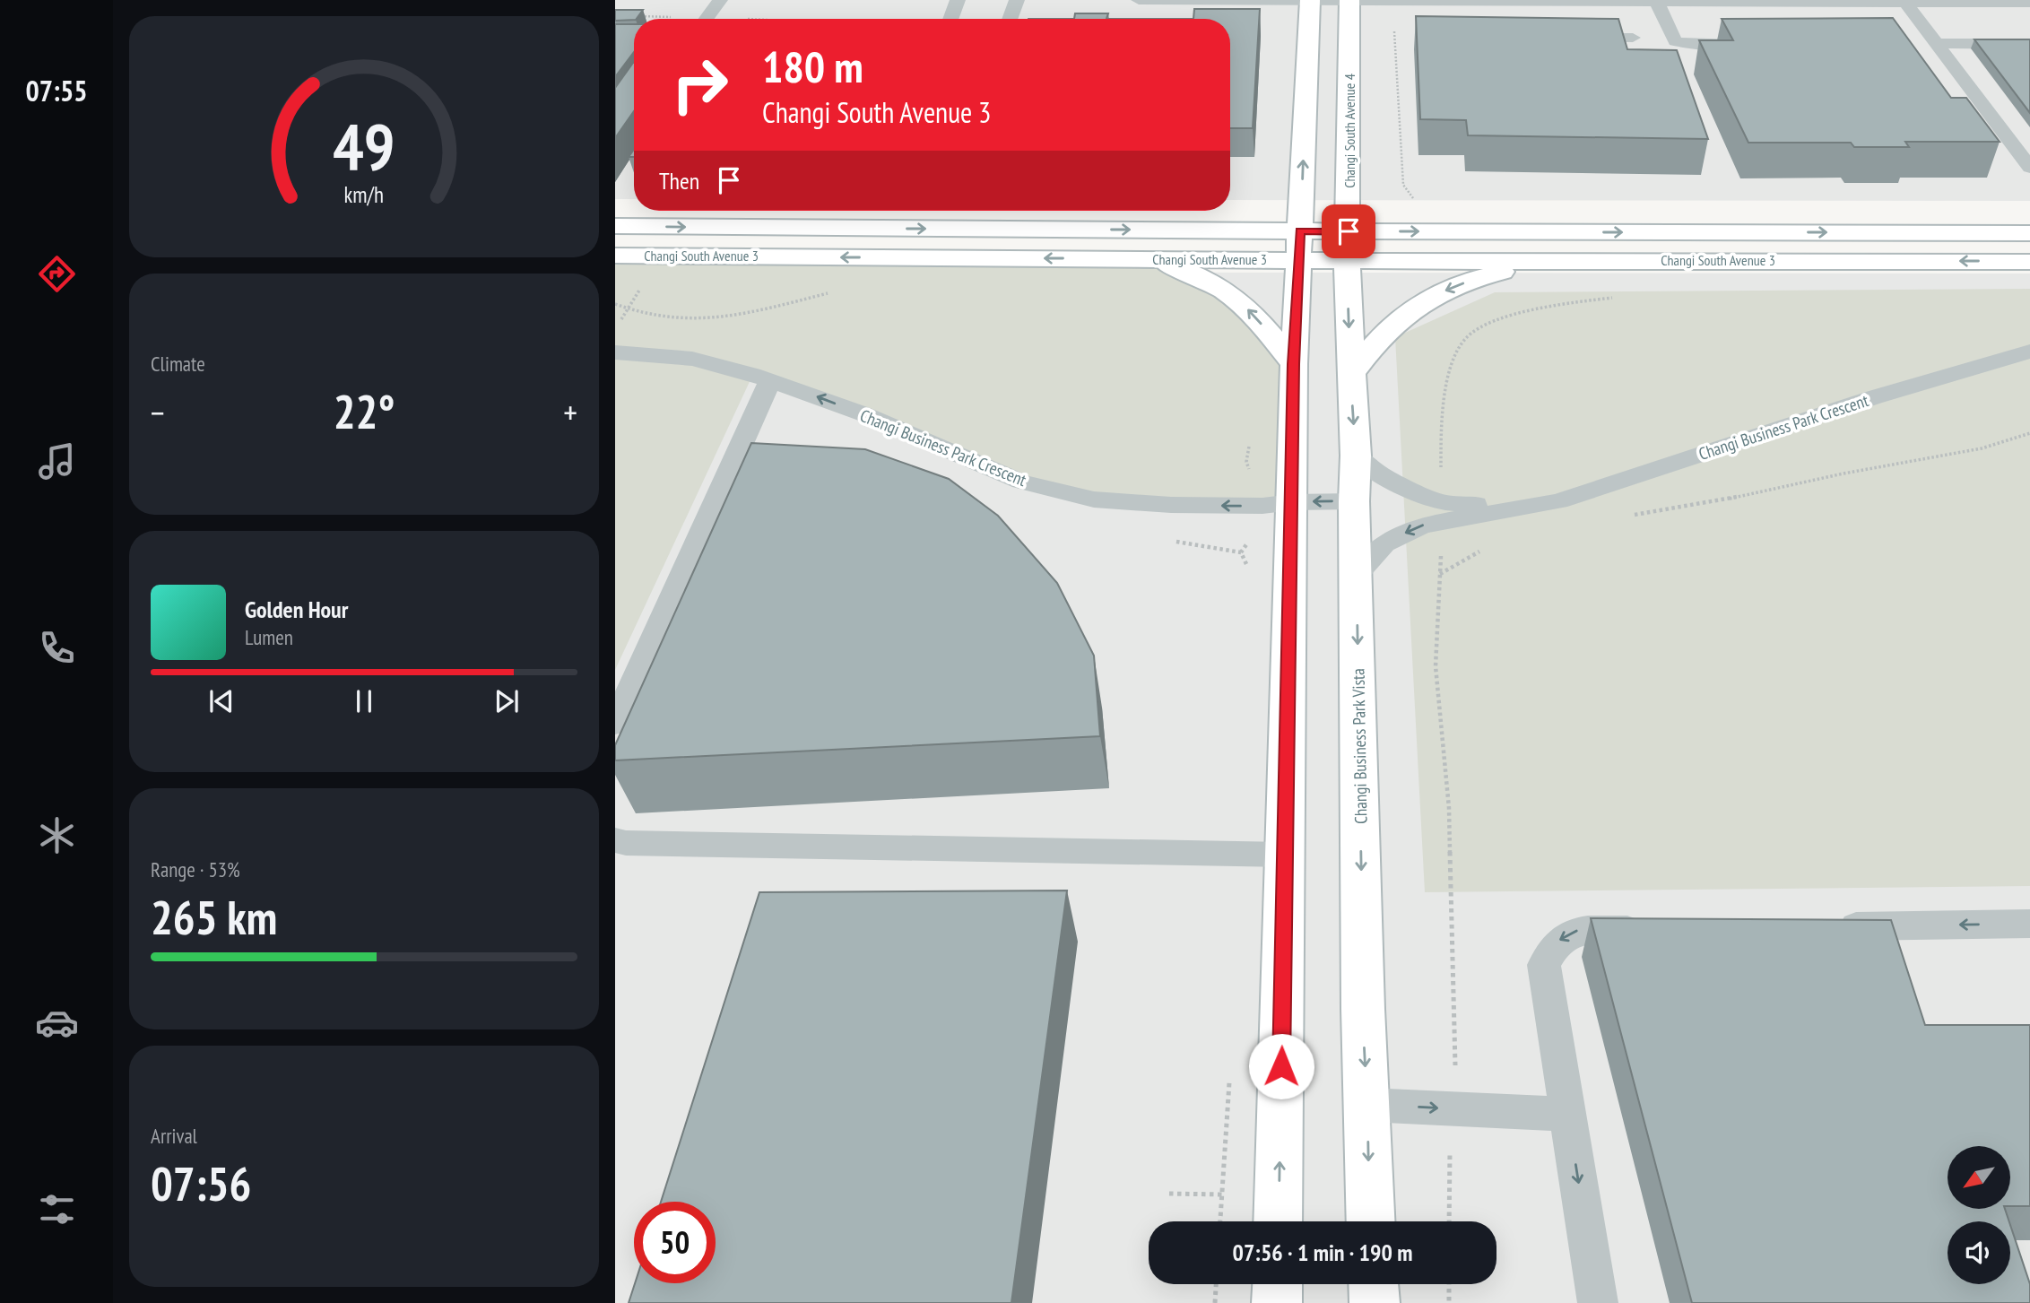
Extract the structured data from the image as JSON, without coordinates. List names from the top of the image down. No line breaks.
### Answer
{"streets":{"main road":["Changi South Avenue 4","Changi South Avenue 3","Changi Business Park Vista"],"lane":["Changi Business Park Crescent"]},"crossings":[["Changi South Avenue 4","Changi South Avenue 3"],["Changi South Avenue 4","Changi Business Park Vista"],["Changi South Avenue 3","Changi Business Park Vista"],["Changi Business Park Crescent","Changi Business Park Vista"]],"one_way":["Changi Business Park Crescent"],"north":"bottom left","page":{"tabs":"07:55","turn":["180 m","Changi South Avenue 3"],"then":"Then","tile":["Climate",["Range · 53%","265 km"],["Arrival","07:56"]],"heat":["−","22°","+"],"song":["Golden Hour","Lumen"],"limit":"50","trip":"07:56 · 1 min · 190 m","gauge":["49","km/h"]}}
